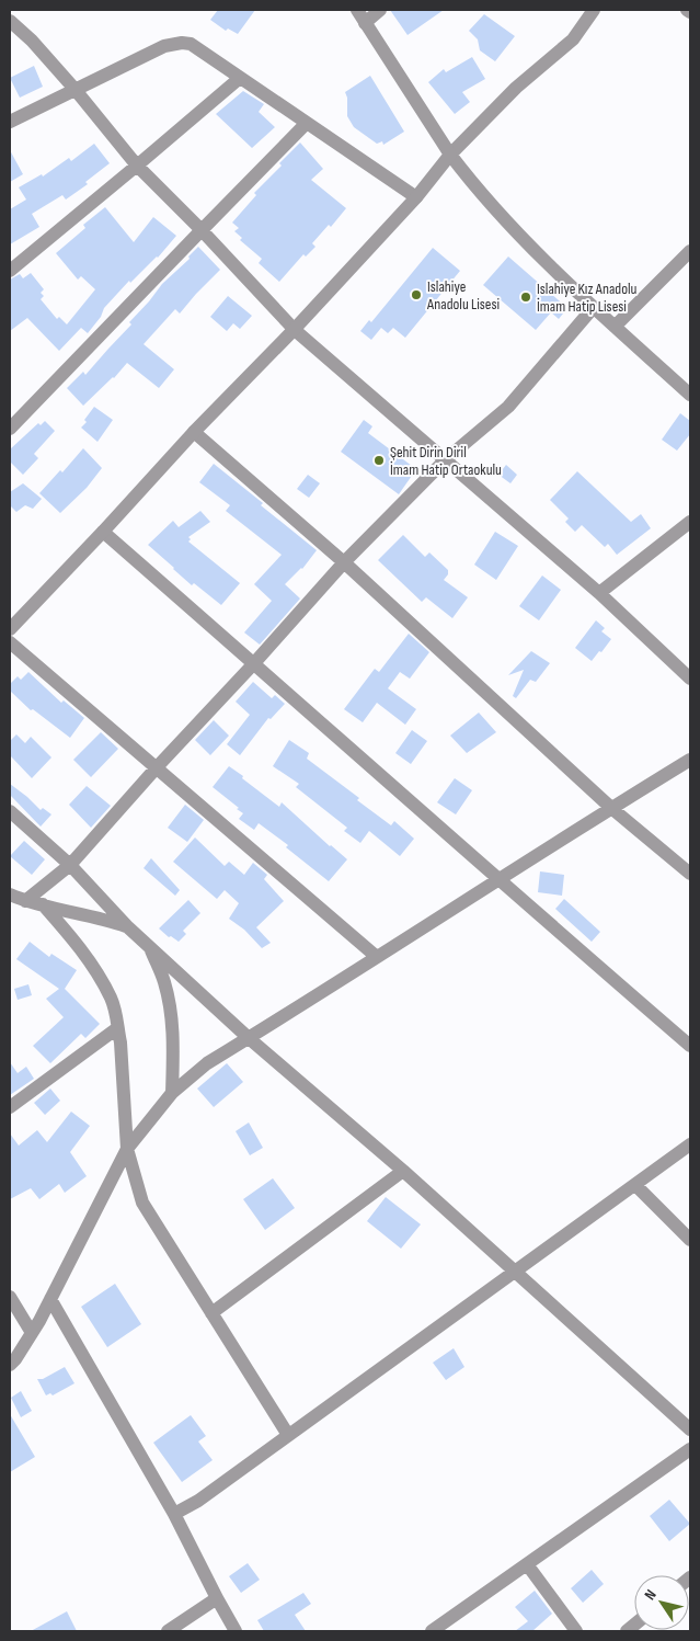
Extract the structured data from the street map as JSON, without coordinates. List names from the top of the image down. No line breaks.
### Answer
{"places":["Islahiye Anadolu Lisesi","Islahiye Kız Anadolu İmam Hatip Lisesi","Şehit Dirin Diril İmam Hatip Ortaokulu"],"north":"top left"}
